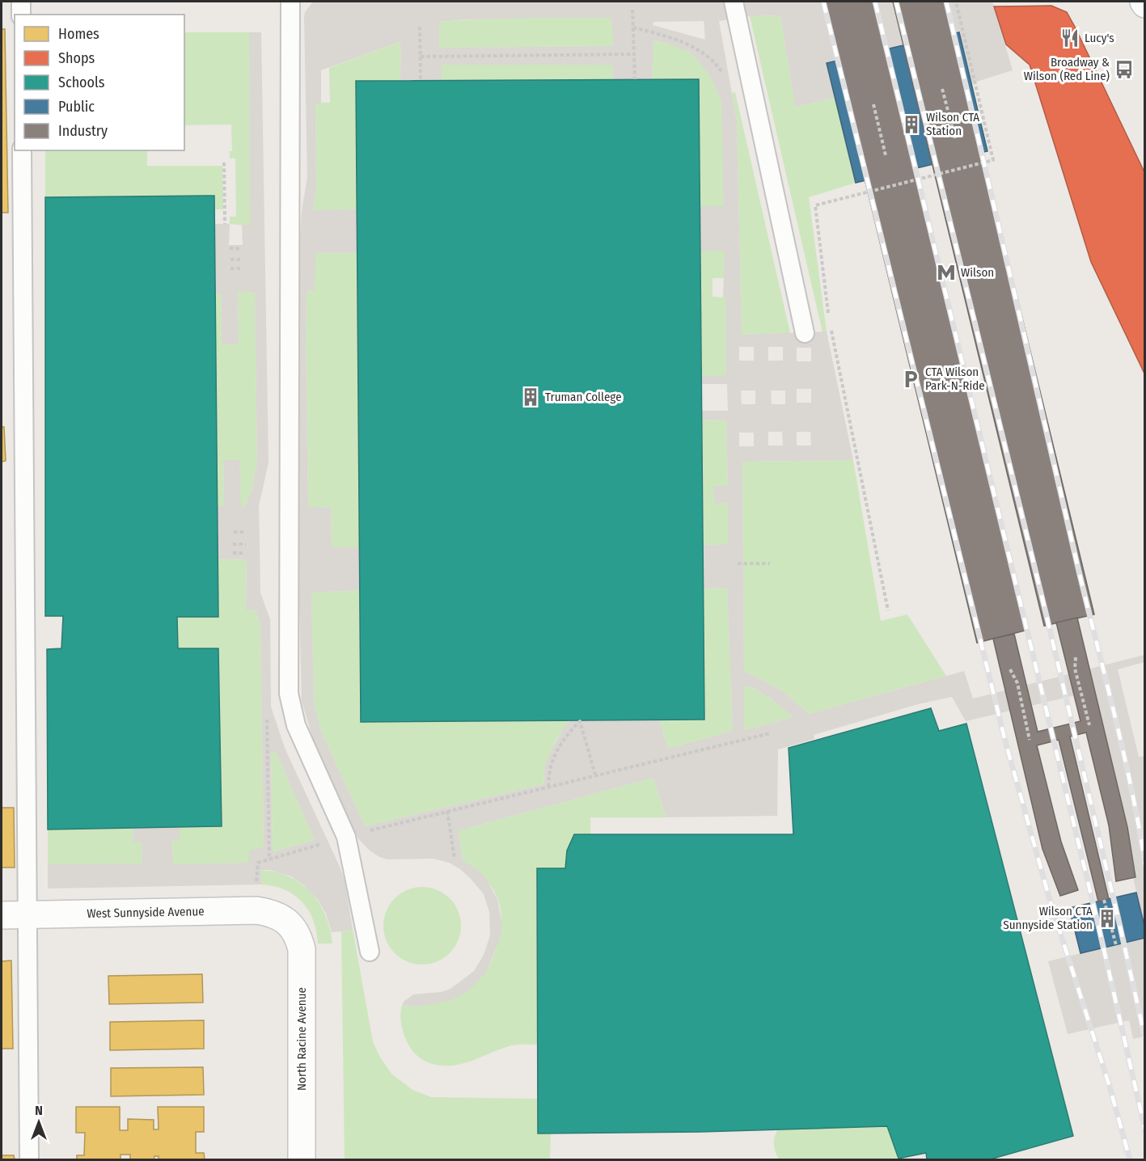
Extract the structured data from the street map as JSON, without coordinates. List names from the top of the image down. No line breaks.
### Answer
{"streets":{"street":["West Sunnyside Avenue","North Racine Avenue"]},"crossings":[["West Sunnyside Avenue","North Racine Avenue"]],"places":{"restaurant":["Lucy's"],"bus stop":["Broadway & Wilson (Red Line)"],"building":["Wilson CTA Station","Truman College","Wilson CTA Sunnyside Station"],"metro station":["Wilson"],"parking":["CTA Wilson Park-N-Ride"]},"legend":["Homes","Shops","Schools","Public","Industry"],"north":"top"}
